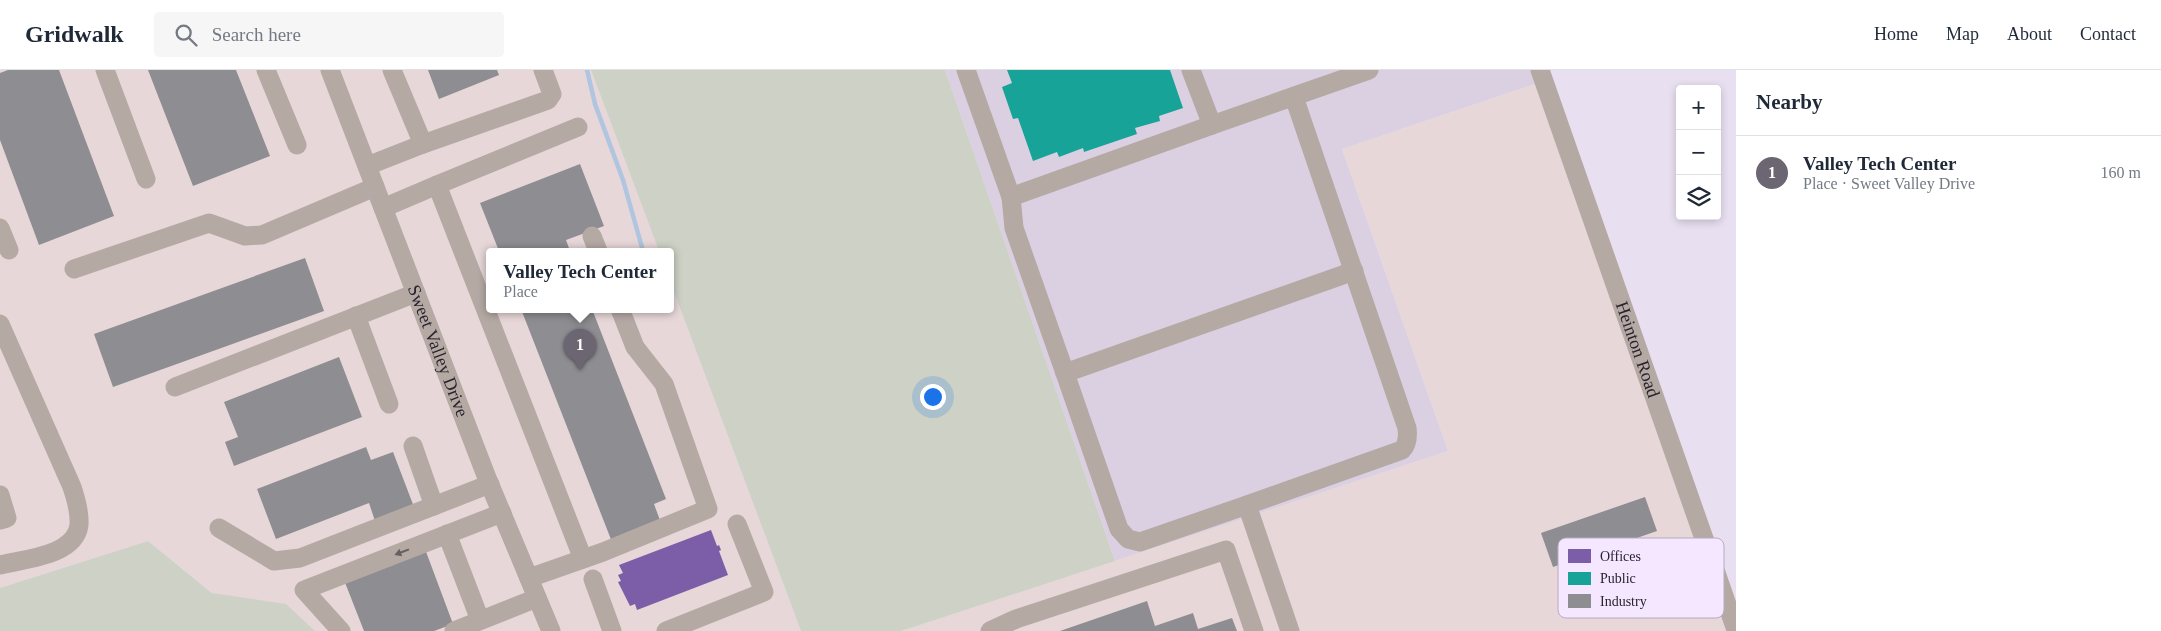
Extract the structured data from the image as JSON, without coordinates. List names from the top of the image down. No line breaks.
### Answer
{"streets":{"street":["Heinton Road","Sweet Valley Drive"]},"legend":["Offices","Public","Industry"],"page":{"header":"Gridwalk","search":"Search here","nav":["Home","Map","About","Contact"],"heading":"Nearby","map_buttons":["+","−"],"list":[{"mark":"1","name":"Valley Tech Center","note":"Place · Sweet Valley Drive","value":"160 m"}],"popup":["Valley Tech Center","Place"],"pins":"1"}}
